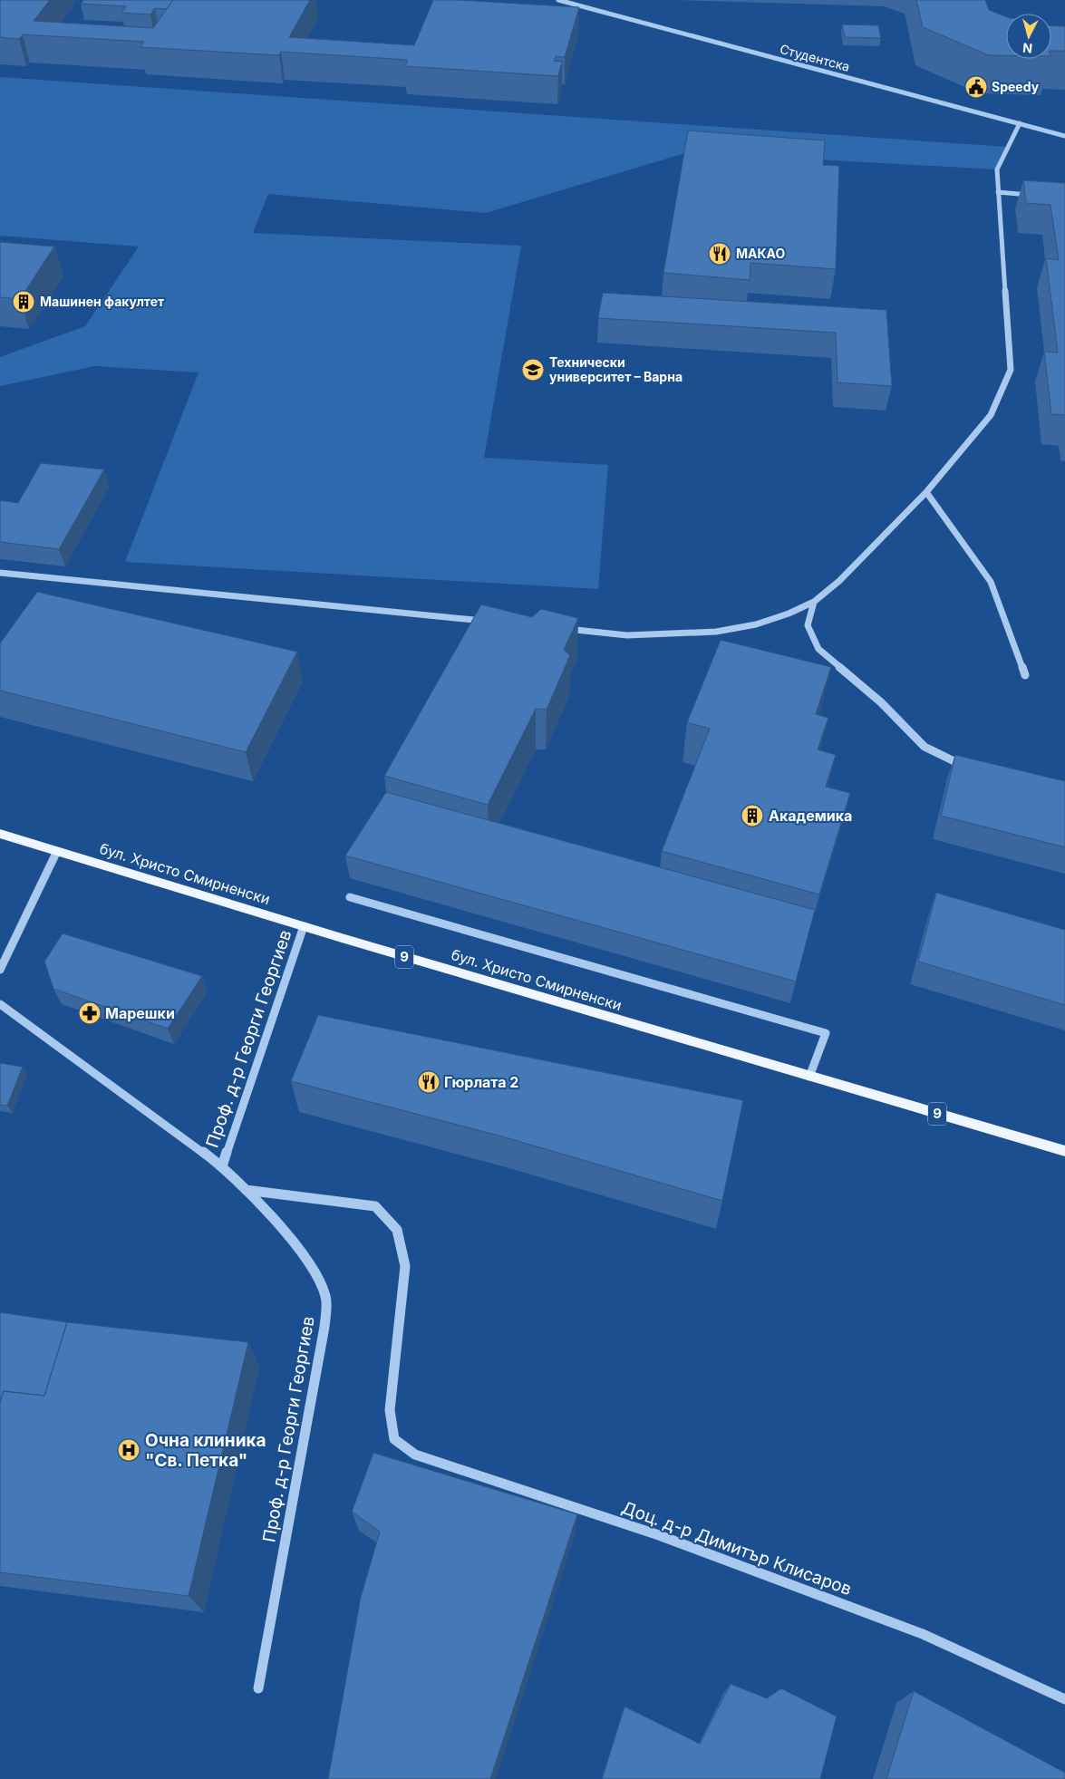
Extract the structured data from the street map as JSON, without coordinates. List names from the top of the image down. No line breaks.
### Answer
{"streets":{"main road":["бул. Христо Смирненски","9"],"street":["Студентска","Проф. д-р Георги Георгиев","Доц. д-р Димитър Клисаров"]},"crossings":[["бул. Христо Смирненски","Проф. д-р Георги Георгиев"],["Проф. д-р Георги Георгиев","Доц. д-р Димитър Клисаров"]],"places":{"public building":["Speedy"],"restaurant":["МАКАО","Гюрлата 2"],"building":["Машинен факултет","Академика"],"school or university":["Технически университет – Варна"],"pharmacy":["Марешки"],"hospital":["Очна клиника \"Св. Петка\""]},"north":"bottom"}
